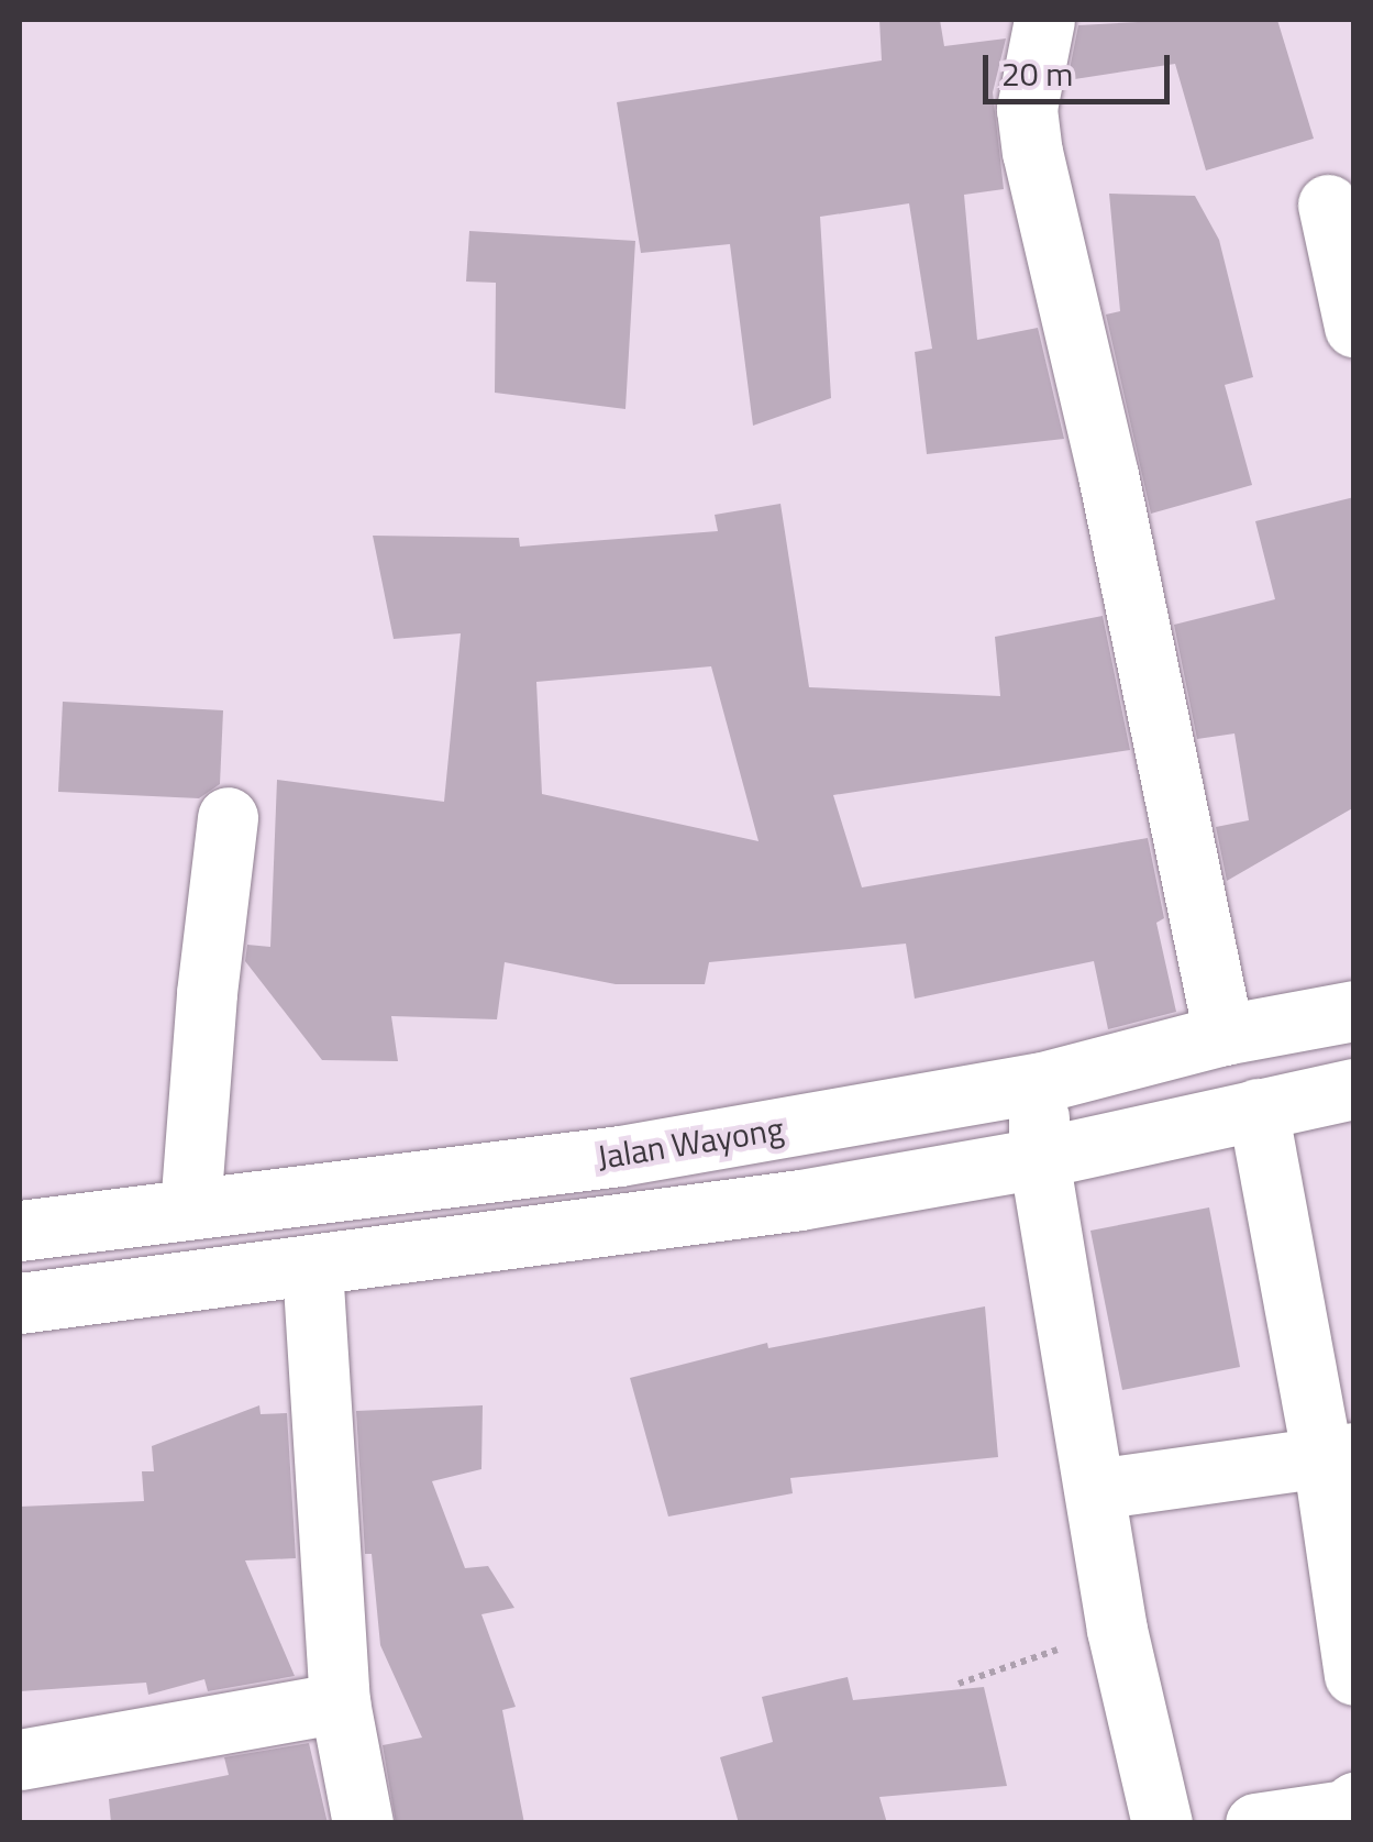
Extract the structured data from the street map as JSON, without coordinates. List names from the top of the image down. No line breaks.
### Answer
{"streets":{"street":["Jalan Wayong"]},"scale_bar":"20 m"}
